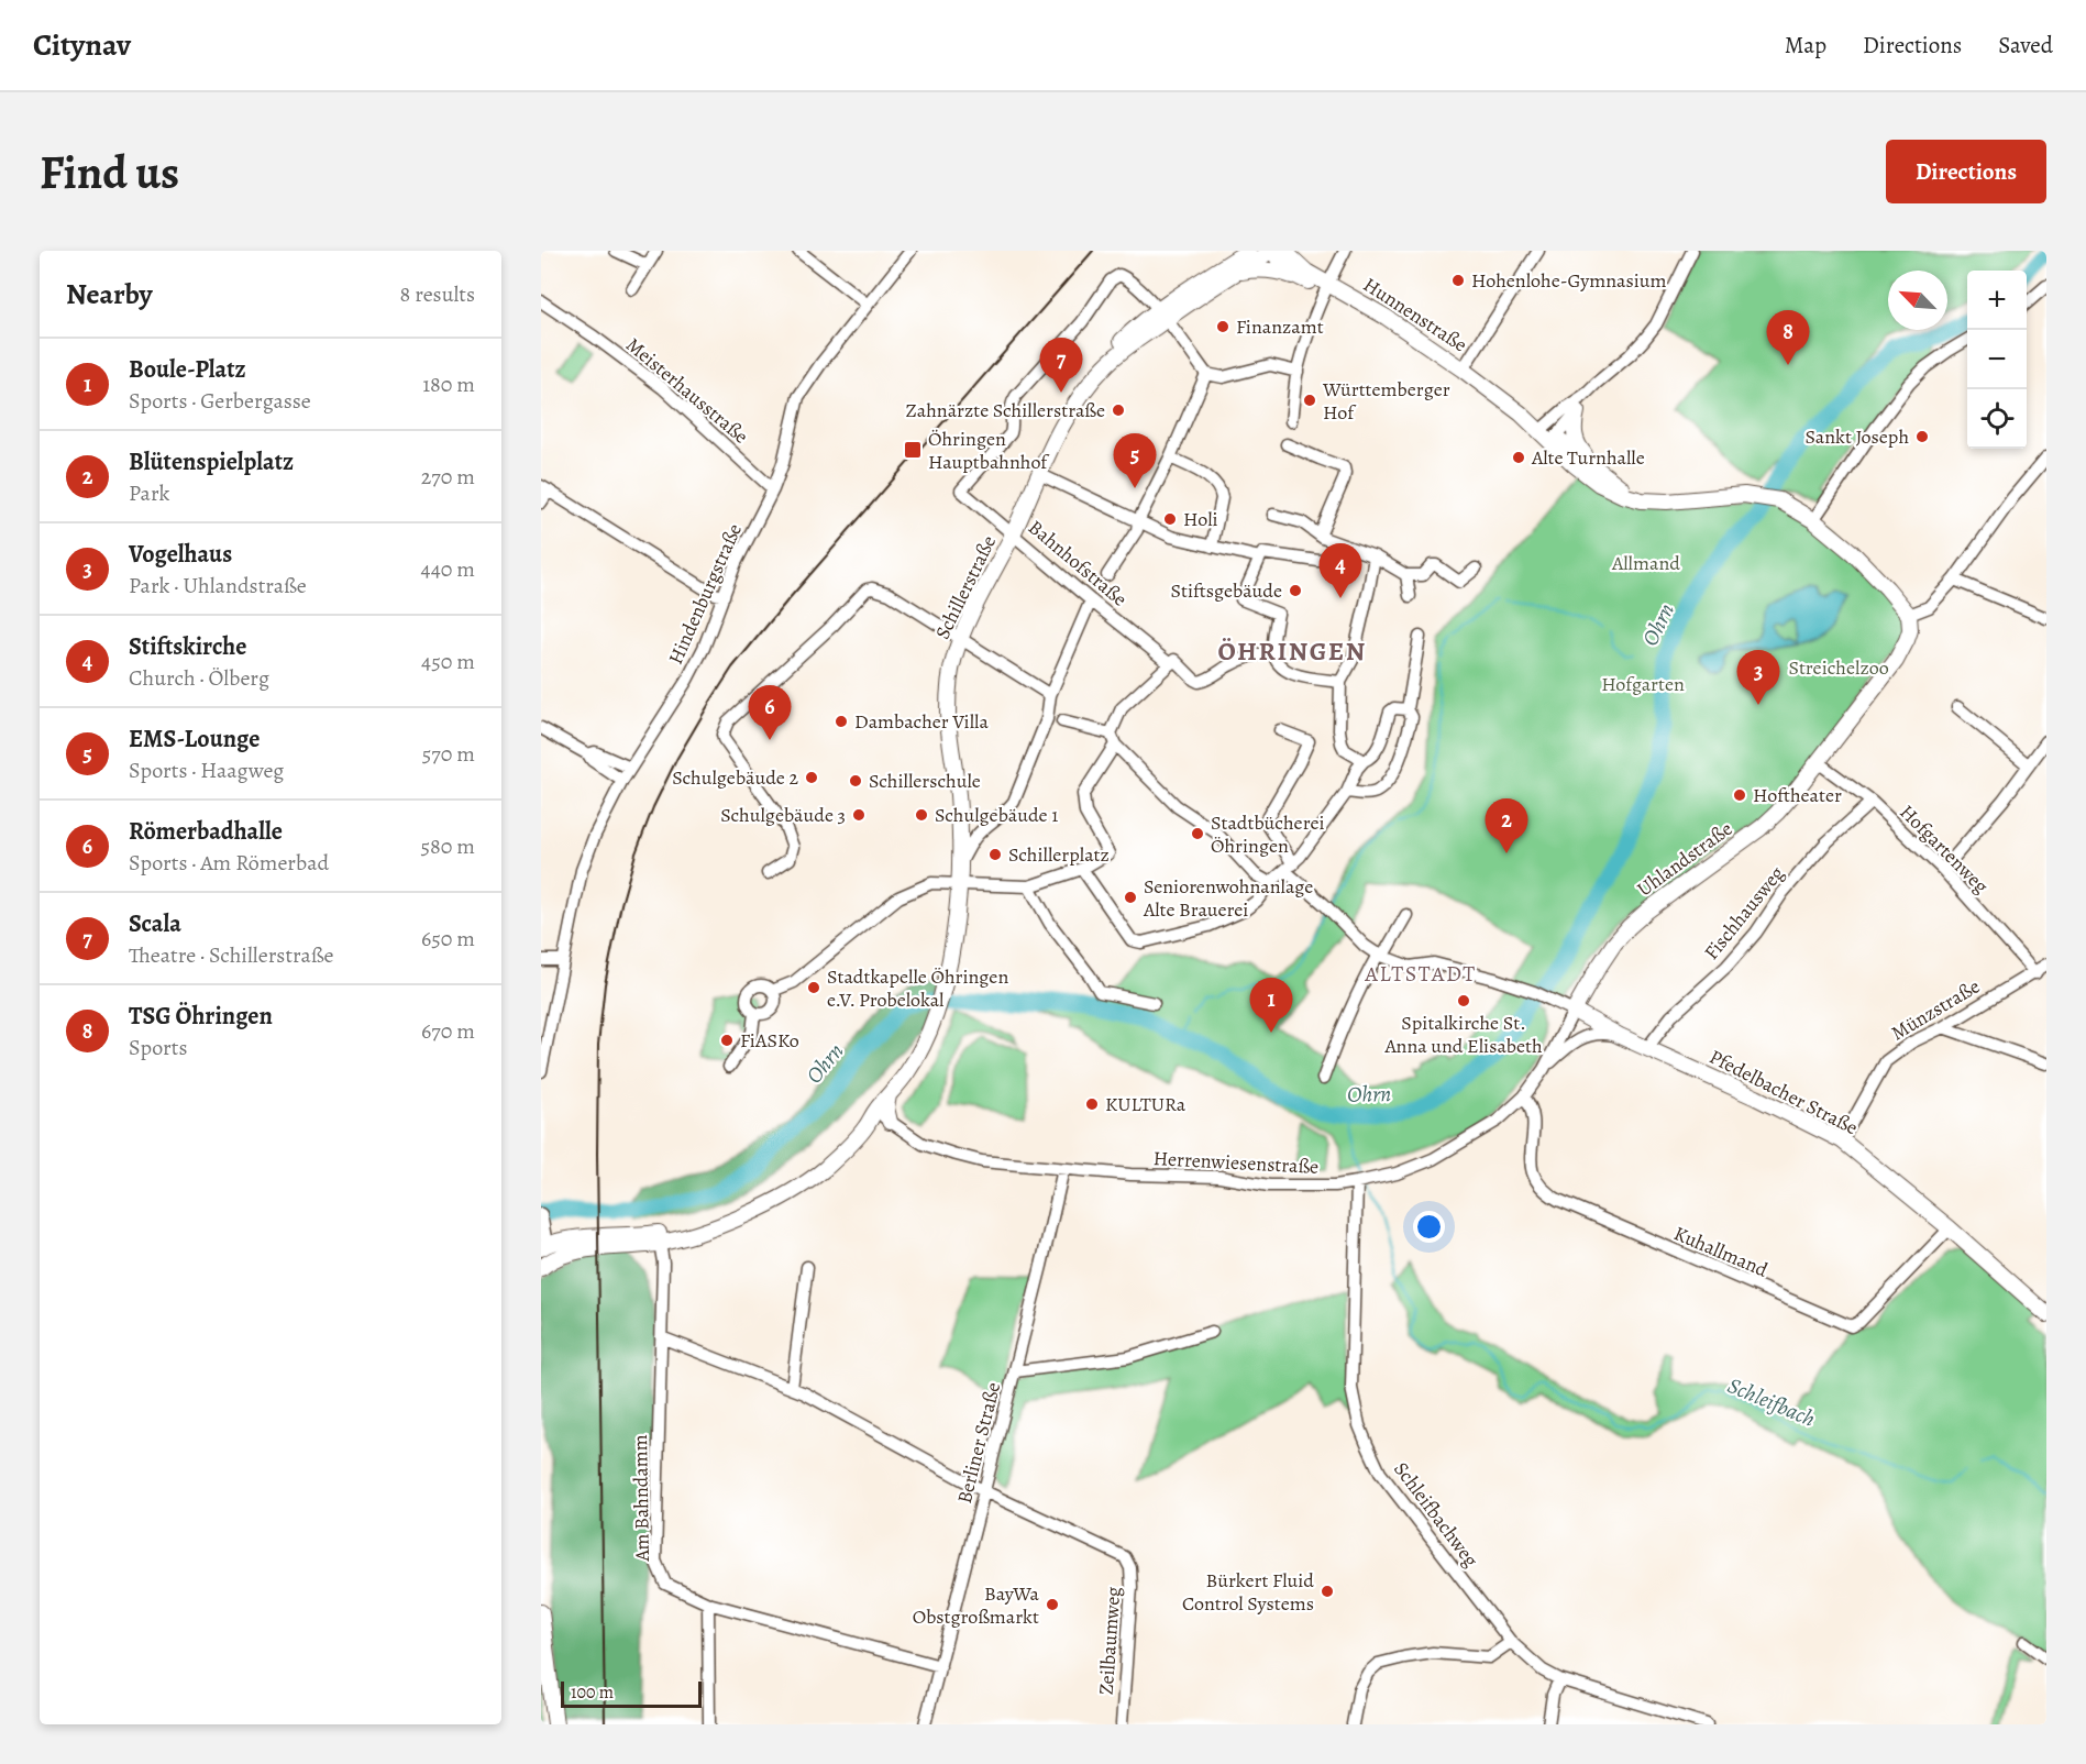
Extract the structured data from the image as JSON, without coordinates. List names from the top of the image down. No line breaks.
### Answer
{"streets":{"main road":["Hunnenstraße","Schillerstraße","Uhlandstraße","Pfedelbacher Straße"],"street":["Meisterhausstraße","Bahnhofstraße","Hindenburgstraße","Hofgartenweg","Fischhausweg","Münzstraße","Herrenwiesenstraße","Kuhallmand","Berliner Straße","Am Bahndamm","Schleifbachweg","Zeilbaumweg"]},"crossings":[["Hunnenstraße","Uhlandstraße"],["Meisterhausstraße","Hindenburgstraße"],["Bahnhofstraße","Schillerstraße"],["Schillerstraße","Herrenwiesenstraße"],["Hofgartenweg","Uhlandstraße"],["Hofgartenweg","Fischhausweg"],["Hofgartenweg","Münzstraße"],["Uhlandstraße","Pfedelbacher Straße"],["Uhlandstraße","Herrenwiesenstraße"],["Fischhausweg","Pfedelbacher Straße"],["Münzstraße","Pfedelbacher Straße"],["Pfedelbacher Straße","Herrenwiesenstraße"],["Pfedelbacher Straße","Kuhallmand"],["Herrenwiesenstraße","Kuhallmand"],["Herrenwiesenstraße","Berliner Straße"],["Herrenwiesenstraße","Schleifbachweg"],["Berliner Straße","Am Bahndamm"],["Berliner Straße","Zeilbaumweg"]],"districts":["ÖHRINGEN","ALTSTADT"],"water":["Ohrn","Schleifbach"],"parks":["Allmand","Streichelzoo","Hofgarten"],"places":{"other":["Hohenlohe-Gymnasium","Finanzamt","Württemberger Hof","Zahnärzte Schillerstraße","Sankt Joseph","Alte Turnhalle","Holi","Stiftsgebäude","Dambacher Villa","Schulgebäude 2","Schillerschule","Hoftheater","Schulgebäude 3","Schulgebäude 1","Stadtbücherei Öhringen","Schillerplatz","Seniorenwohnanlage Alte Brauerei","Stadtkapelle Öhringen e.V. Probelokal","Spitalkirche St. Anna und Elisabeth","FiASKo","KULTURa","Bürkert Fluid Control Systems","BayWa Obstgroßmarkt"],"transit":["Öhringen Hauptbahnhof"]},"scale_bar":"100 m","north":"top left","page":{"header":"Citynav","nav":["Map","Directions","Saved"],"buttons":"Directions","title":"Find us","heading":["Nearby","8 results"],"map_buttons":["+","−"],"pins":["8","7","5","4","3","6","2","1"],"list":[{"mark":"1","name":"Boule-Platz","note":"Sports · Gerbergasse","value":"180 m"},{"mark":"2","name":"Blütenspielplatz","note":"Park","value":"270 m"},{"mark":"3","name":"Vogelhaus","note":"Park · Uhlandstraße","value":"440 m"},{"mark":"4","name":"Stiftskirche","note":"Church · Ölberg","value":"450 m"},{"mark":"5","name":"EMS-Lounge","note":"Sports · Haagweg","value":"570 m"},{"mark":"6","name":"Römerbadhalle","note":"Sports · Am Römerbad","value":"580 m"},{"mark":"7","name":"Scala","note":"Theatre · Schillerstraße","value":"650 m"},{"mark":"8","name":"TSG Öhringen","note":"Sports","value":"670 m"}],"scale":"100 m"}}
